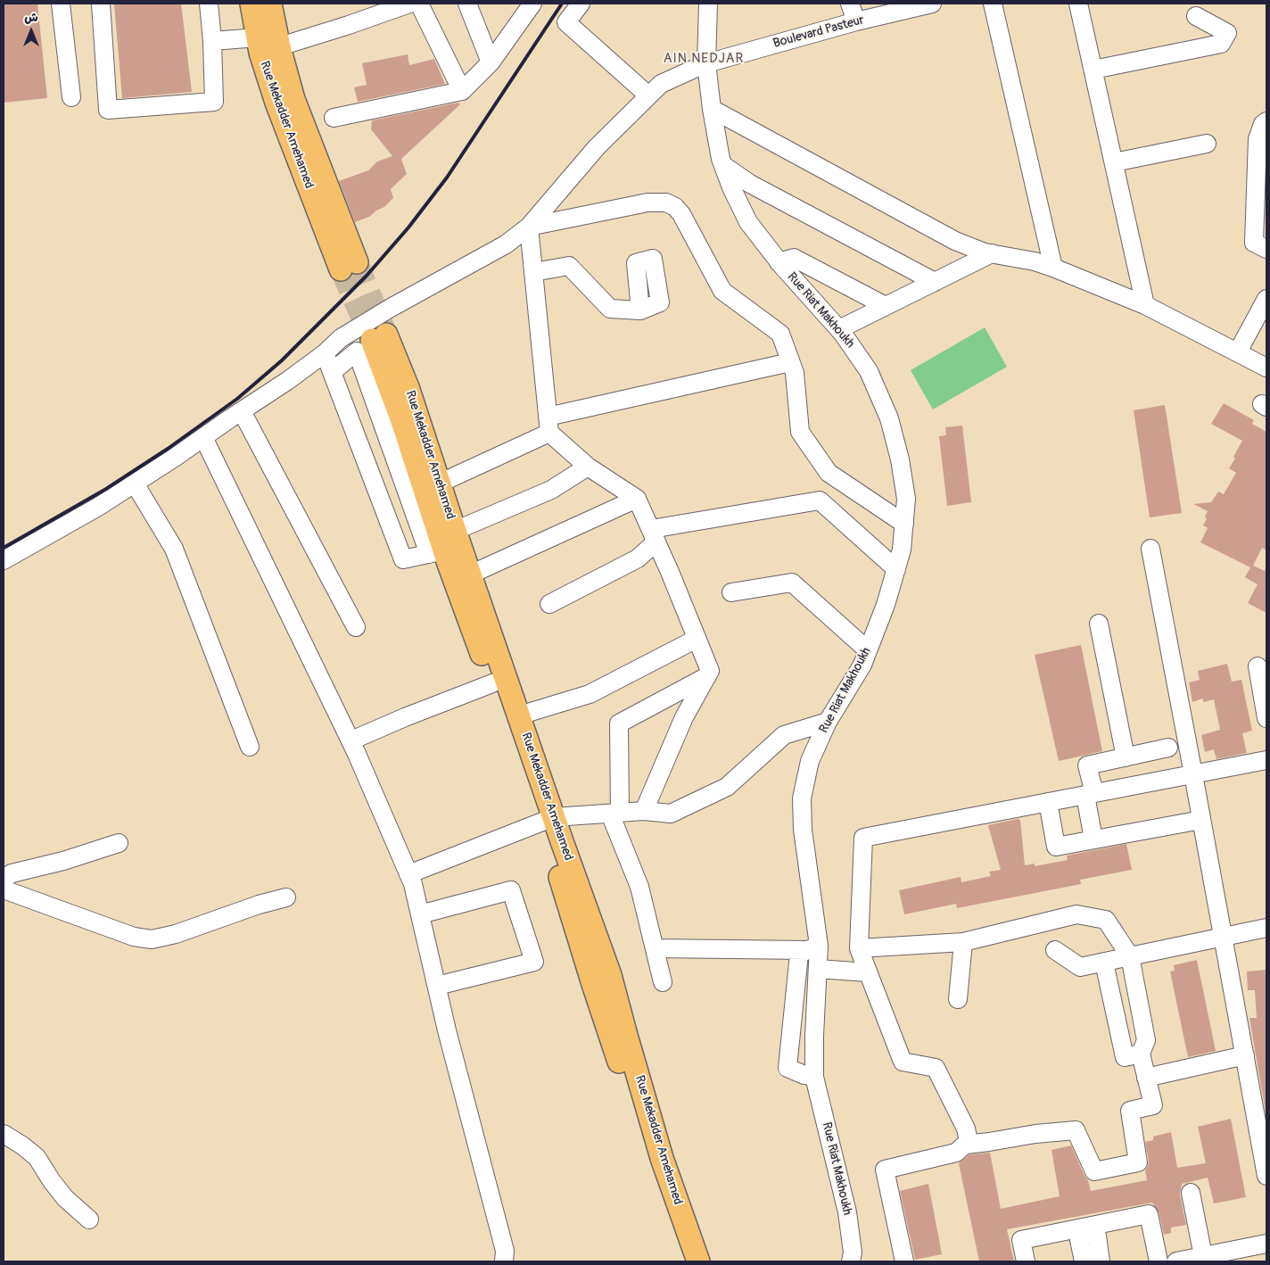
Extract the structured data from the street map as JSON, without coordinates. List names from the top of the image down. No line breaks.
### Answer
{"streets":{"main road":["Rue Mekadder Amehamed"],"street":["Boulevard Pasteur","Rue Riat Makhoukh"]},"crossings":[["Boulevard Pasteur","Rue Riat Makhoukh"]],"districts":["AIN NEDJAR"],"north":"top"}
